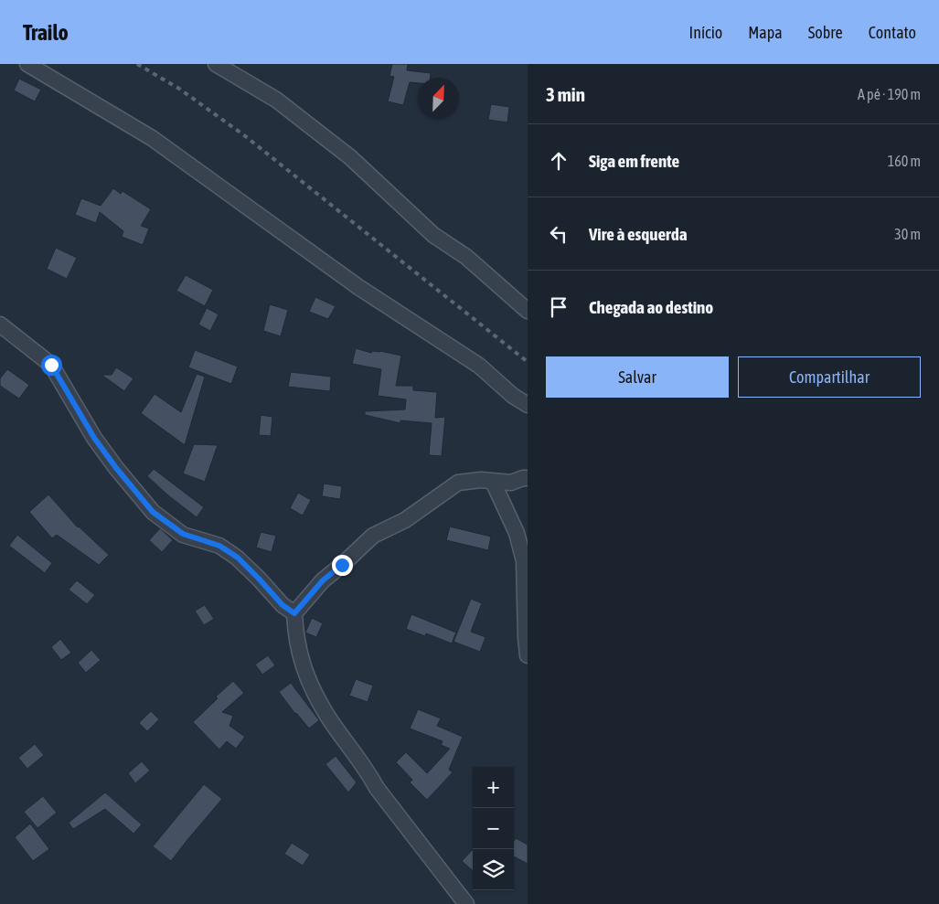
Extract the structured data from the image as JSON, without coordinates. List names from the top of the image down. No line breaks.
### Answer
{"north":"top right","page":{"header":"Trailo","nav":["Início","Mapa","Sobre","Contato"],"heading":["3 min","A pé · 190 m"],"list":[["Siga em frente","160 m"],["Vire à esquerda","30 m"],"Chegada ao destino"],"buttons":["Salvar","Compartilhar"],"map_buttons":["+","−"]}}
